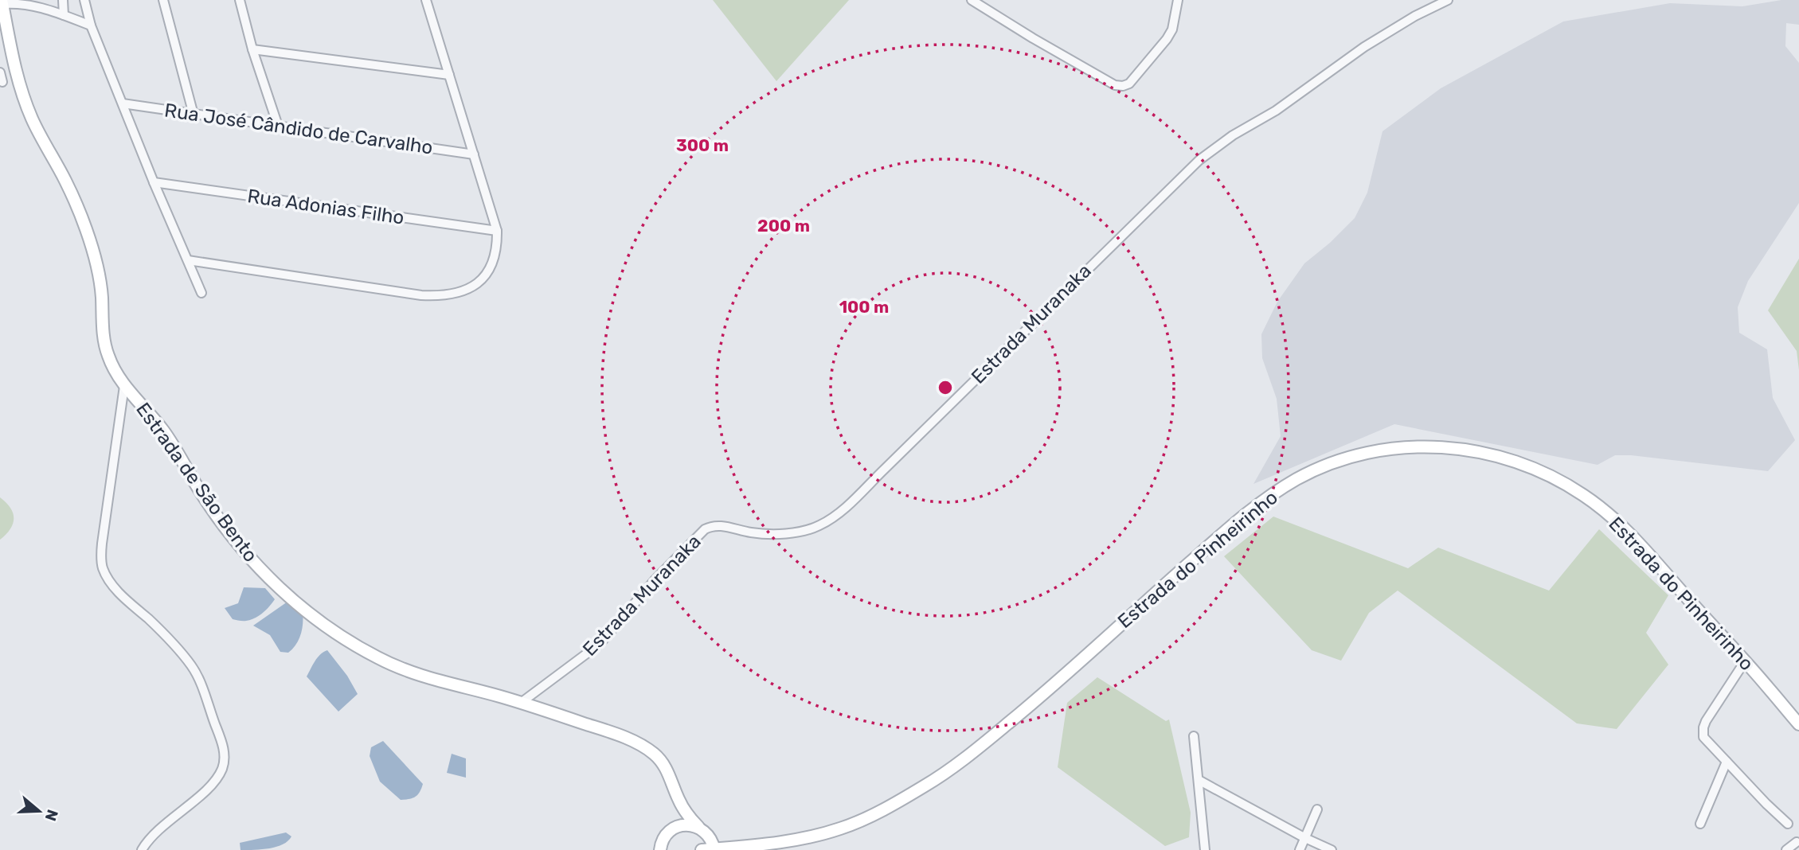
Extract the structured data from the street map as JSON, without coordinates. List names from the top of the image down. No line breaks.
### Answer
{"streets":{"main road":["Estrada de São Bento","Estrada do Pinheirinho"],"street":["Rua José Cândido de Carvalho","Rua Adonias Filho","Estrada Muranaka"]},"crossings":[["Estrada Muranaka","Estrada de São Bento"]],"north":"right","rings":["300 m","200 m","100 m"]}
